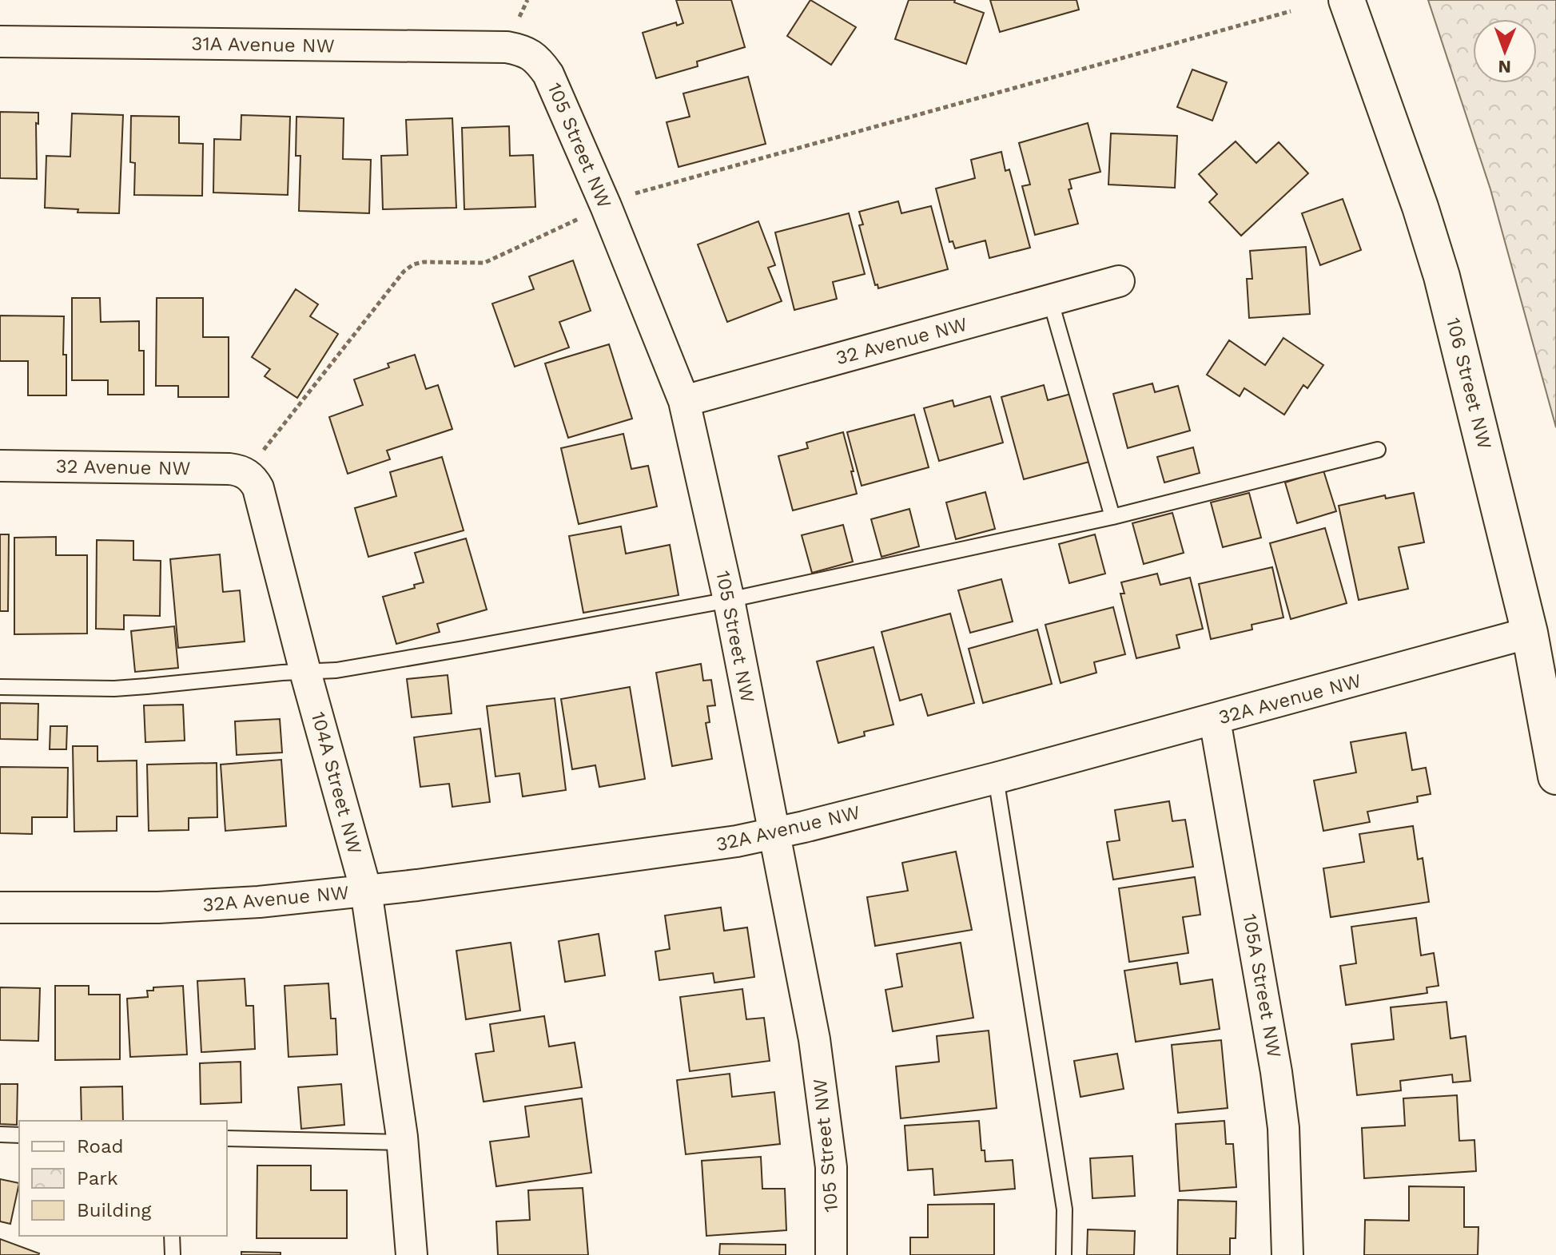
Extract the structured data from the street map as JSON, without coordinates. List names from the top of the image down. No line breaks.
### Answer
{"streets":{"street":["31A Avenue NW","105 Street NW","32 Avenue NW","106 Street NW","32A Avenue NW","104A Street NW","105A Street NW"]},"crossings":[["31A Avenue NW","105 Street NW"],["105 Street NW","32 Avenue NW"],["105 Street NW","32A Avenue NW"],["32 Avenue NW","104A Street NW"],["106 Street NW","32A Avenue NW"],["32A Avenue NW","104A Street NW"],["32A Avenue NW","105A Street NW"]],"legend":["Road","Park","Building"],"north":"bottom"}
